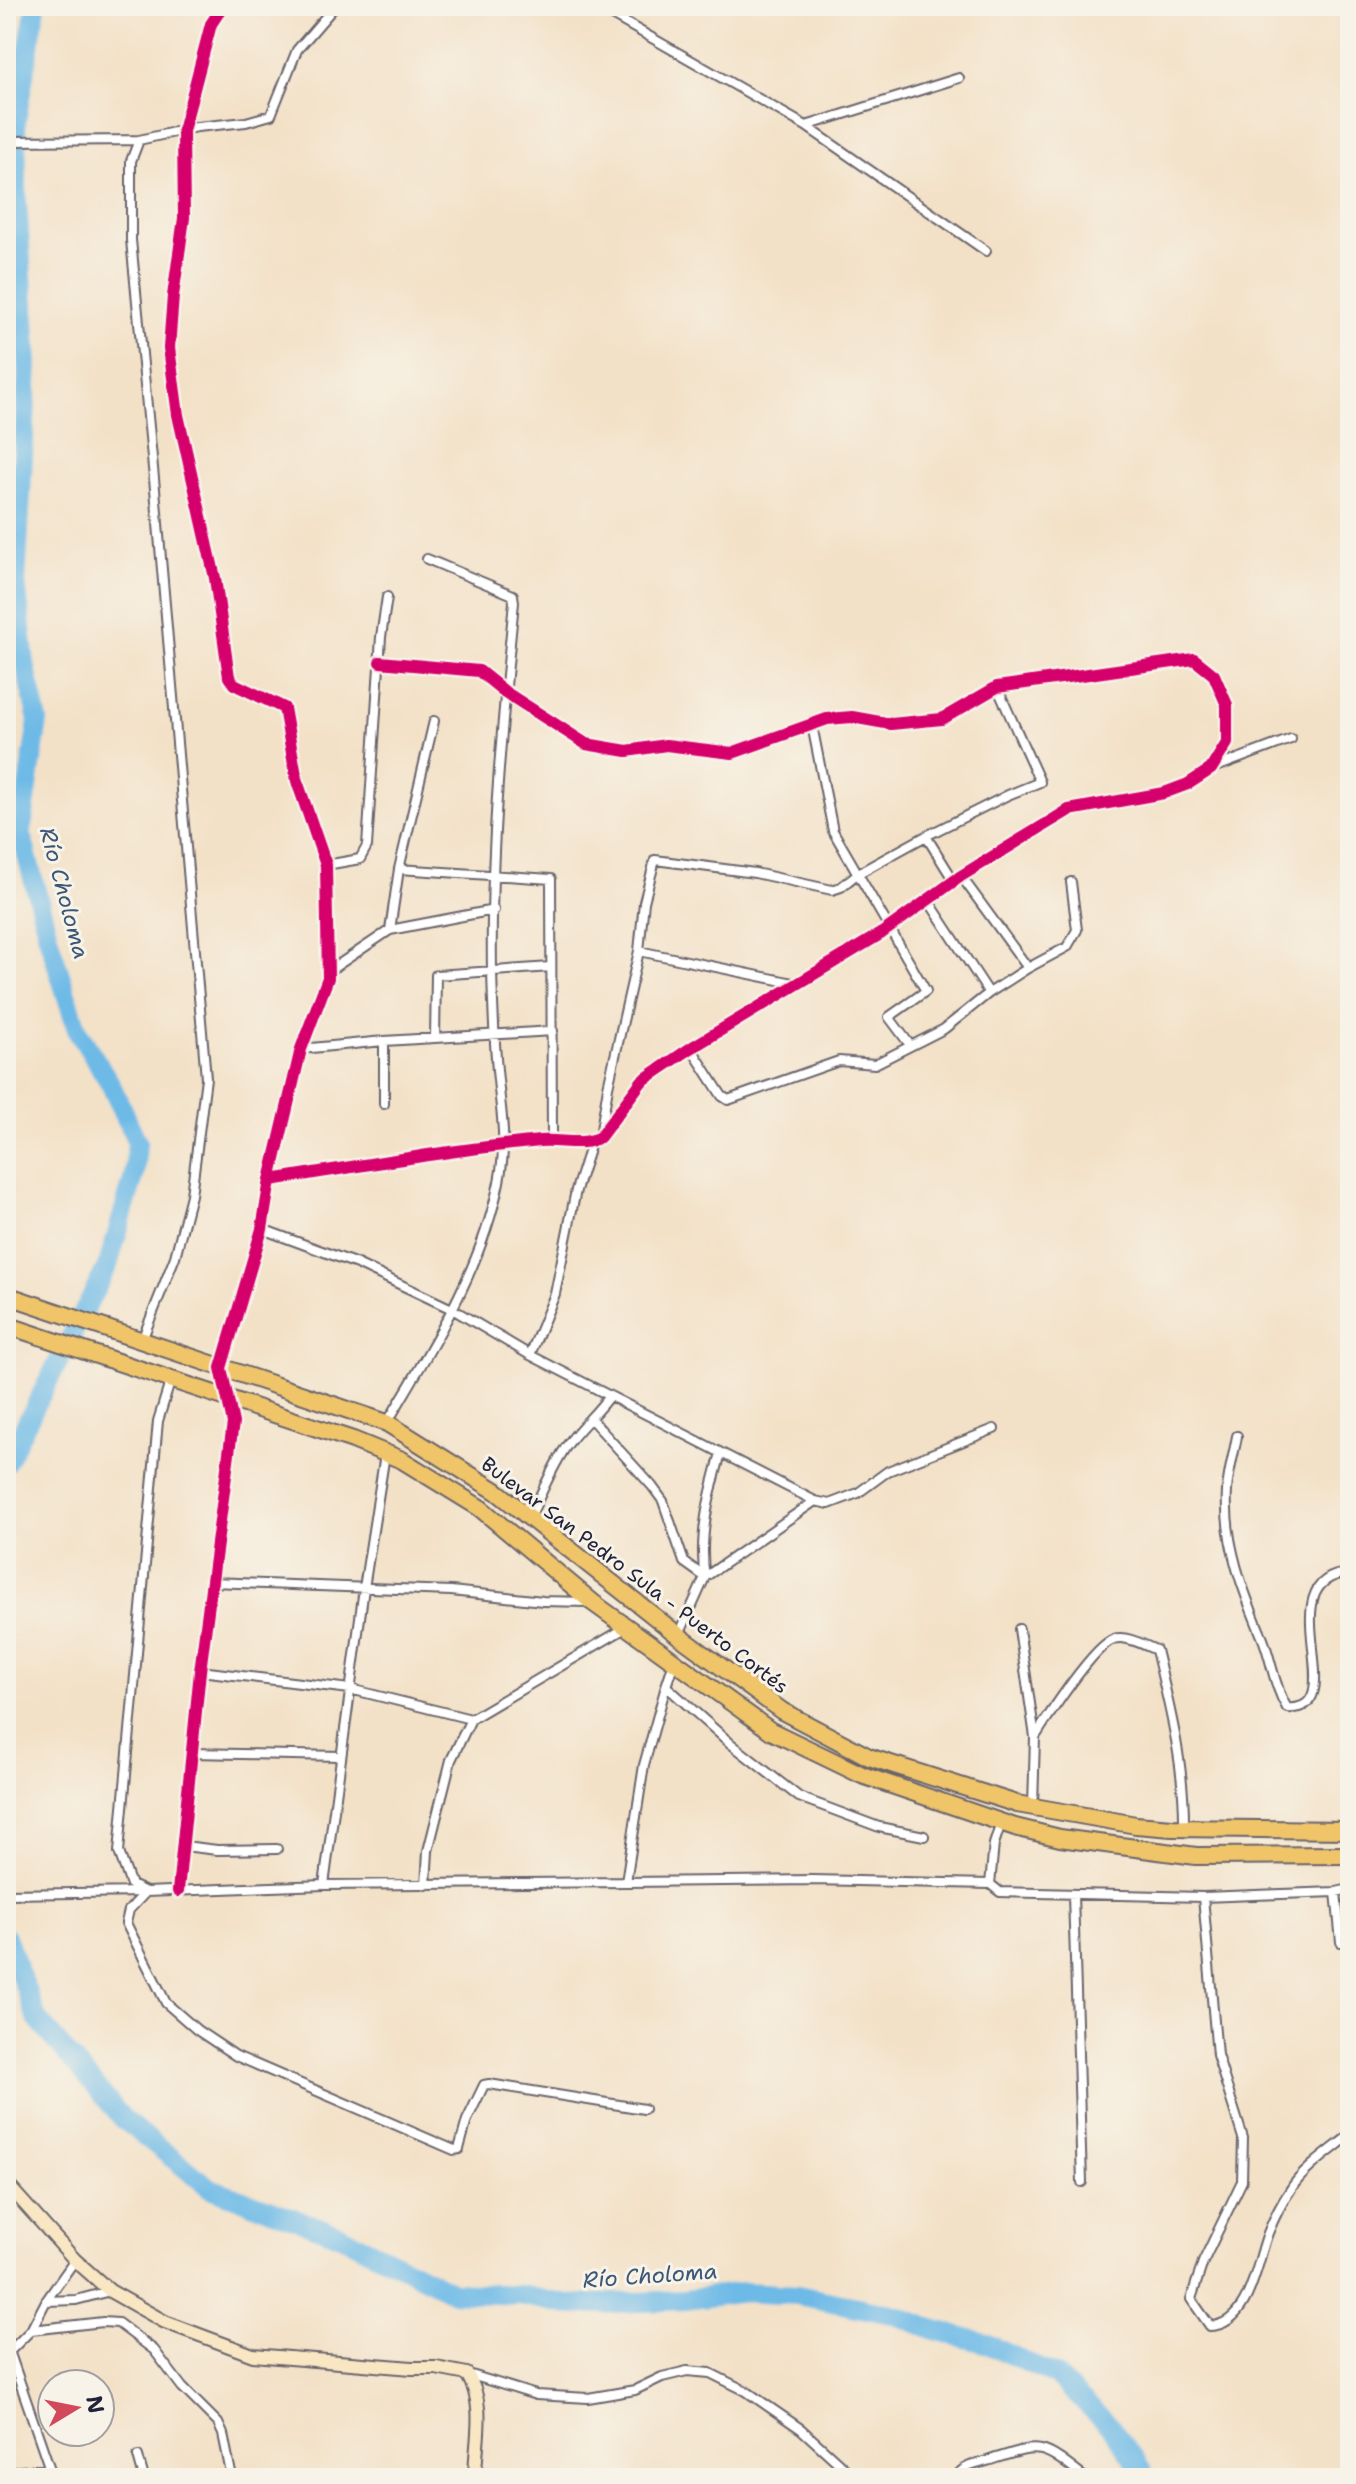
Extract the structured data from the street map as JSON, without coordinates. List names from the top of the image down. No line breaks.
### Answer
{"streets":{"highway":["Bulevar San Pedro Sula - Puerto Cortés"]},"water":["Río Choloma"],"north":"right"}
